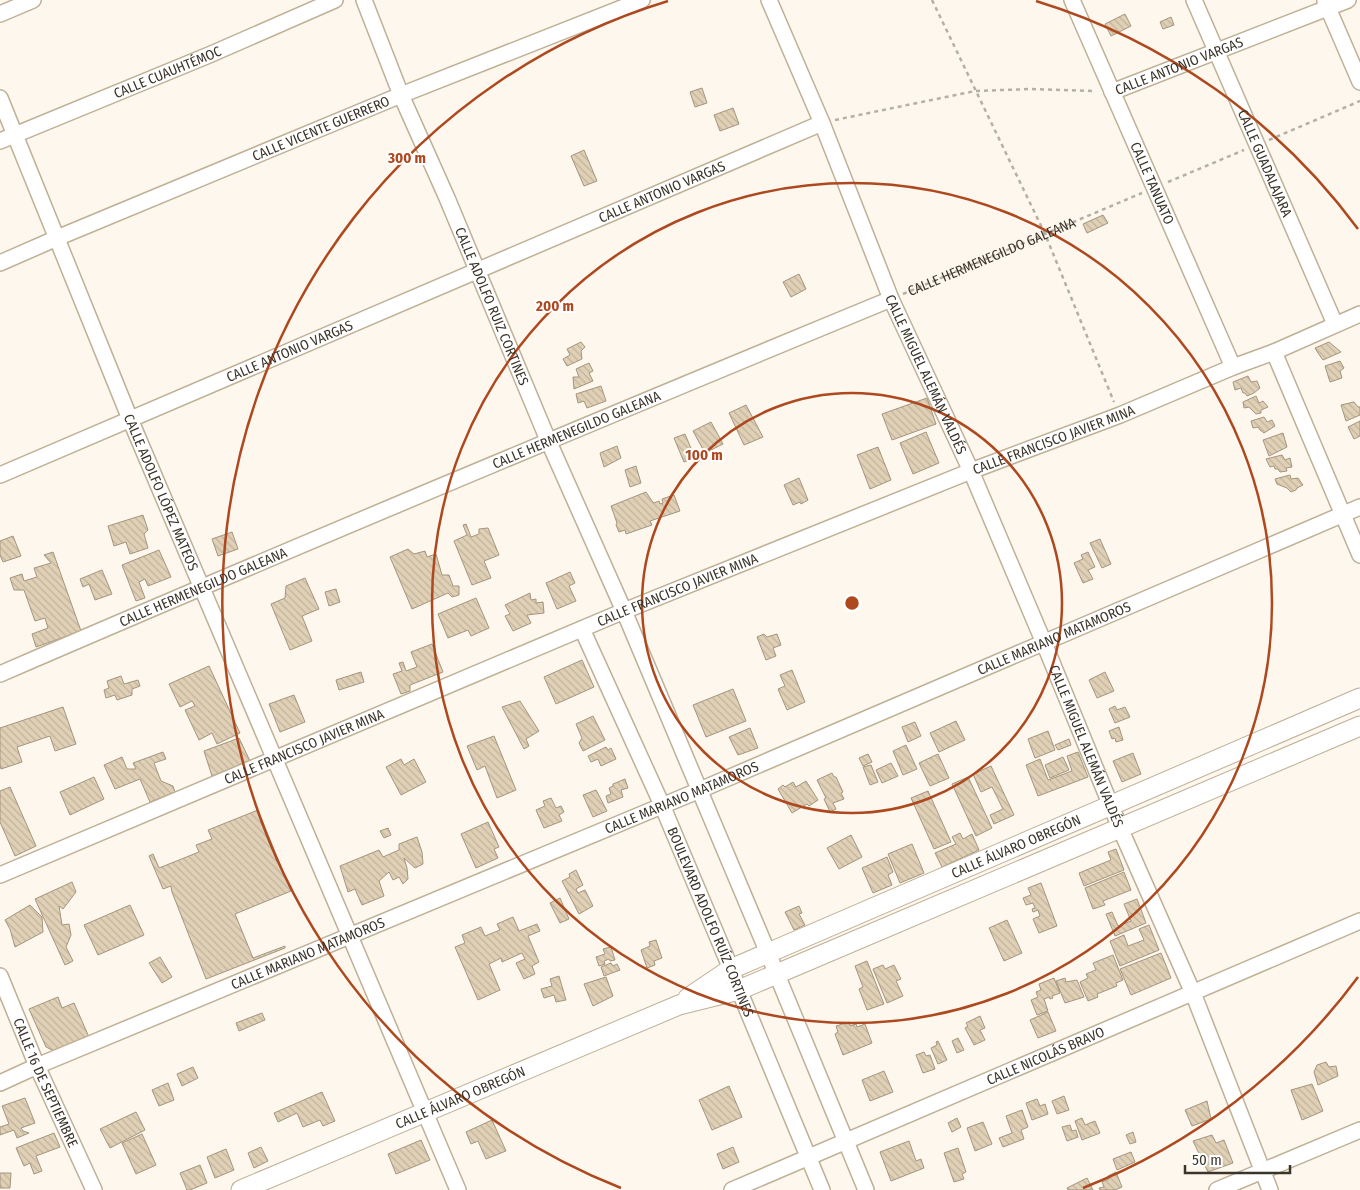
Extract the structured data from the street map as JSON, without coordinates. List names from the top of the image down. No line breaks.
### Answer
{"streets":{"street":["CALLE ANTONIO VARGAS","CALLE CUAUHTÉMOC","CALLE VICENTE GUERRERO","CALLE GUADALAJARA","CALLE TANUATO","CALLE HERMENEGILDO GALEANA","CALLE ADOLFO RUIZ CORTINES","CALLE MIGUEL ALEMÁN VALDÉS","CALLE FRANCISCO JAVIER MINA","CALLE ADOLFO LÓPEZ MATEOS","CALLE MARIANO MATAMOROS","CALLE ÁLVARO OBREGÓN","BOULEVARD ADOLFO RUÍZ CORTINES","CALLE NICOLÁS BRAVO","CALLE 16 DE SEPTIEMBRE"]},"crossings":[["CALLE ANTONIO VARGAS","CALLE GUADALAJARA"],["CALLE ANTONIO VARGAS","CALLE TANUATO"],["CALLE ANTONIO VARGAS","CALLE ADOLFO RUIZ CORTINES"],["CALLE ANTONIO VARGAS","CALLE MIGUEL ALEMÁN VALDÉS"],["CALLE ANTONIO VARGAS","CALLE ADOLFO LÓPEZ MATEOS"],["CALLE CUAUHTÉMOC","CALLE ADOLFO LÓPEZ MATEOS"],["CALLE VICENTE GUERRERO","CALLE ADOLFO RUIZ CORTINES"],["CALLE VICENTE GUERRERO","CALLE ADOLFO LÓPEZ MATEOS"],["CALLE GUADALAJARA","CALLE FRANCISCO JAVIER MINA"],["CALLE TANUATO","CALLE HERMENEGILDO GALEANA"],["CALLE TANUATO","CALLE FRANCISCO JAVIER MINA"],["CALLE HERMENEGILDO GALEANA","CALLE ADOLFO RUIZ CORTINES"],["CALLE HERMENEGILDO GALEANA","CALLE MIGUEL ALEMÁN VALDÉS"],["CALLE HERMENEGILDO GALEANA","CALLE ADOLFO LÓPEZ MATEOS"],["CALLE ADOLFO RUIZ CORTINES","CALLE FRANCISCO JAVIER MINA"],["CALLE ADOLFO RUIZ CORTINES","CALLE MARIANO MATAMOROS"],["CALLE ADOLFO RUIZ CORTINES","CALLE ÁLVARO OBREGÓN"],["CALLE MIGUEL ALEMÁN VALDÉS","CALLE FRANCISCO JAVIER MINA"],["CALLE MIGUEL ALEMÁN VALDÉS","CALLE MARIANO MATAMOROS"],["CALLE MIGUEL ALEMÁN VALDÉS","CALLE ÁLVARO OBREGÓN"],["CALLE MIGUEL ALEMÁN VALDÉS","CALLE NICOLÁS BRAVO"],["CALLE FRANCISCO JAVIER MINA","CALLE ADOLFO LÓPEZ MATEOS"],["CALLE FRANCISCO JAVIER MINA","BOULEVARD ADOLFO RUÍZ CORTINES"],["CALLE ADOLFO LÓPEZ MATEOS","CALLE MARIANO MATAMOROS"],["CALLE ADOLFO LÓPEZ MATEOS","CALLE ÁLVARO OBREGÓN"],["CALLE MARIANO MATAMOROS","BOULEVARD ADOLFO RUÍZ CORTINES"],["CALLE MARIANO MATAMOROS","CALLE 16 DE SEPTIEMBRE"],["CALLE ÁLVARO OBREGÓN","BOULEVARD ADOLFO RUÍZ CORTINES"],["BOULEVARD ADOLFO RUÍZ CORTINES","CALLE NICOLÁS BRAVO"]],"scale_bar":"50 m","rings":["300 m","200 m","100 m"]}
